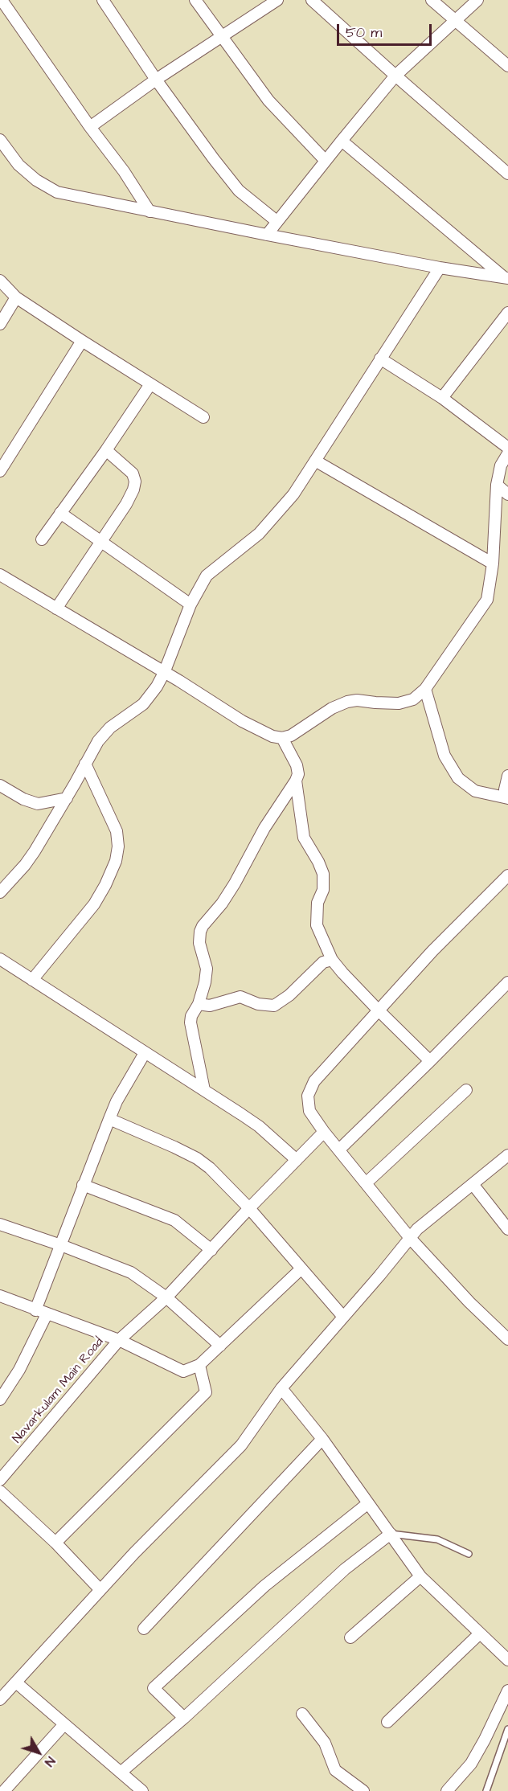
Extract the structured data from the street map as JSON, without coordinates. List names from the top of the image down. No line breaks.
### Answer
{"streets":{"street":["Navarkulam Main Road"]},"scale_bar":"50 m","north":"bottom right"}
